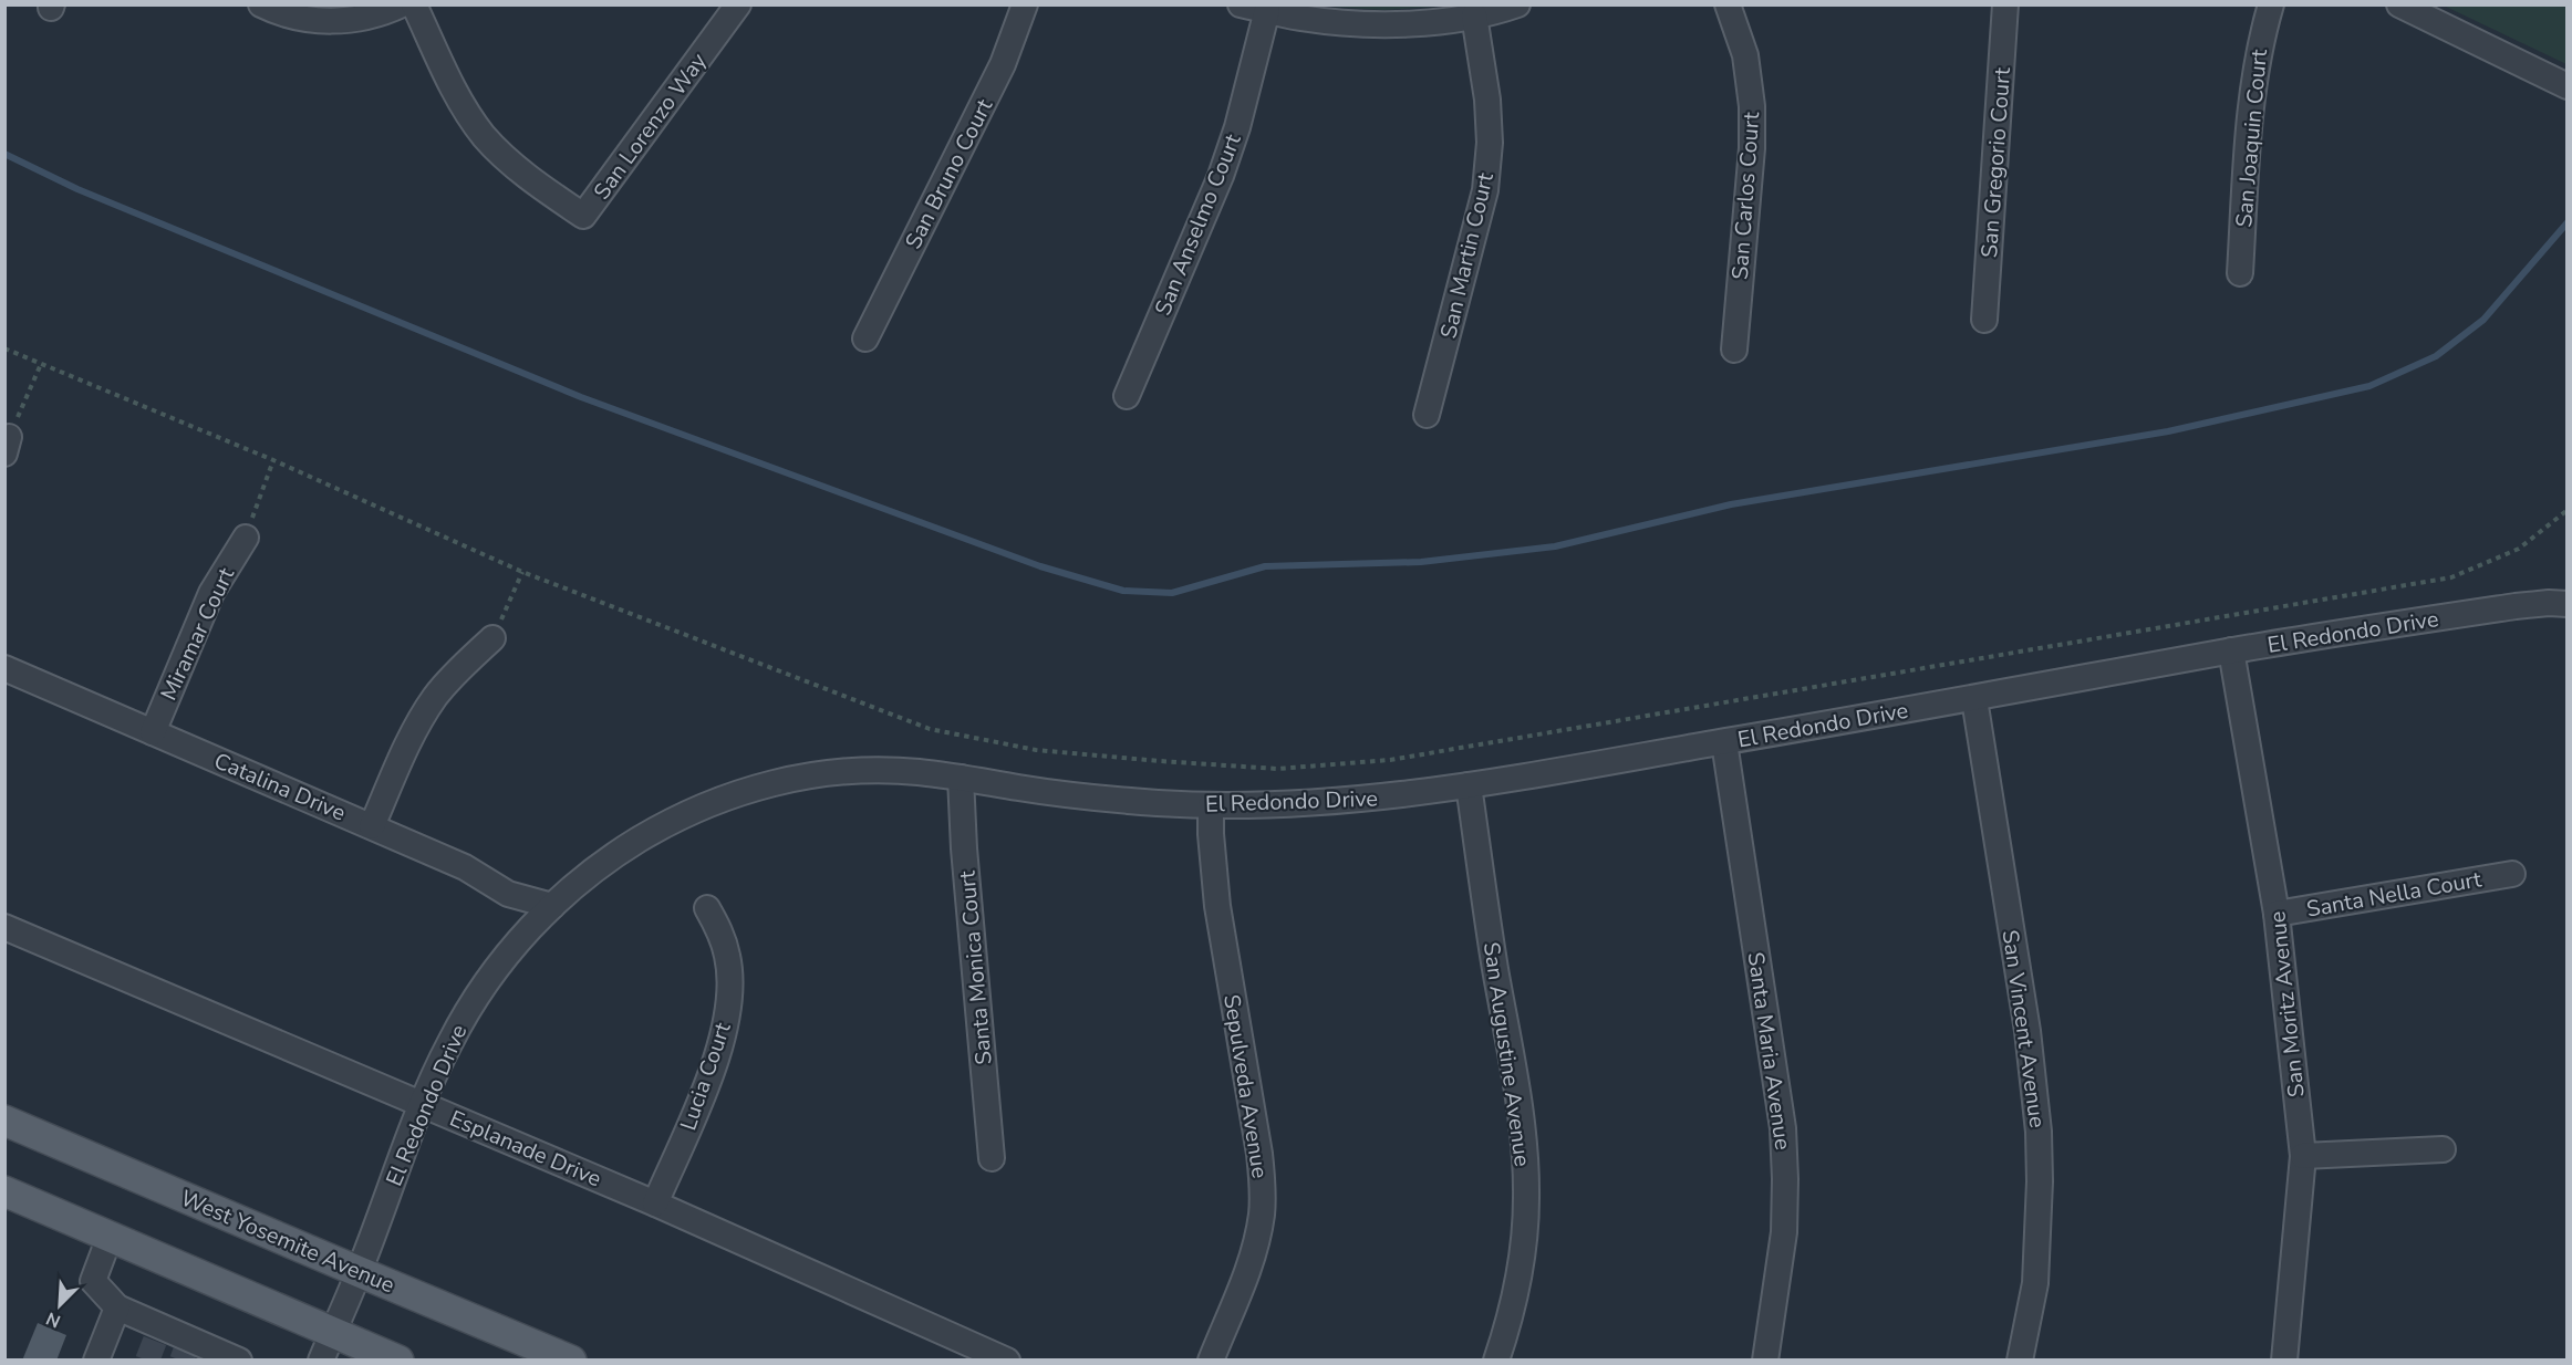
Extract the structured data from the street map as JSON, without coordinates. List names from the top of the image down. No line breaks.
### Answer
{"streets":{"main road":["West Yosemite Avenue"],"street":["San Lorenzo Way","San Joaquin Court","San Gregorio Court","San Bruno Court","San Carlos Court","San Anselmo Court","San Martin Court","El Redondo Drive","Miramar Court","Catalina Drive","Santa Nella Court","Santa Monica Court","San Moritz Avenue","San Vincent Avenue","Santa Maria Avenue","San Augustine Avenue","Lucia Court","Sepulveda Avenue","Esplanade Drive"]},"crossings":[["El Redondo Drive","Catalina Drive"],["El Redondo Drive","Santa Monica Court"],["El Redondo Drive","San Moritz Avenue"],["El Redondo Drive","San Vincent Avenue"],["El Redondo Drive","Santa Maria Avenue"],["El Redondo Drive","San Augustine Avenue"],["El Redondo Drive","Sepulveda Avenue"],["El Redondo Drive","Esplanade Drive"],["El Redondo Drive","West Yosemite Avenue"],["Miramar Court","Catalina Drive"],["Santa Nella Court","San Moritz Avenue"],["Lucia Court","Esplanade Drive"]],"north":"bottom left"}
